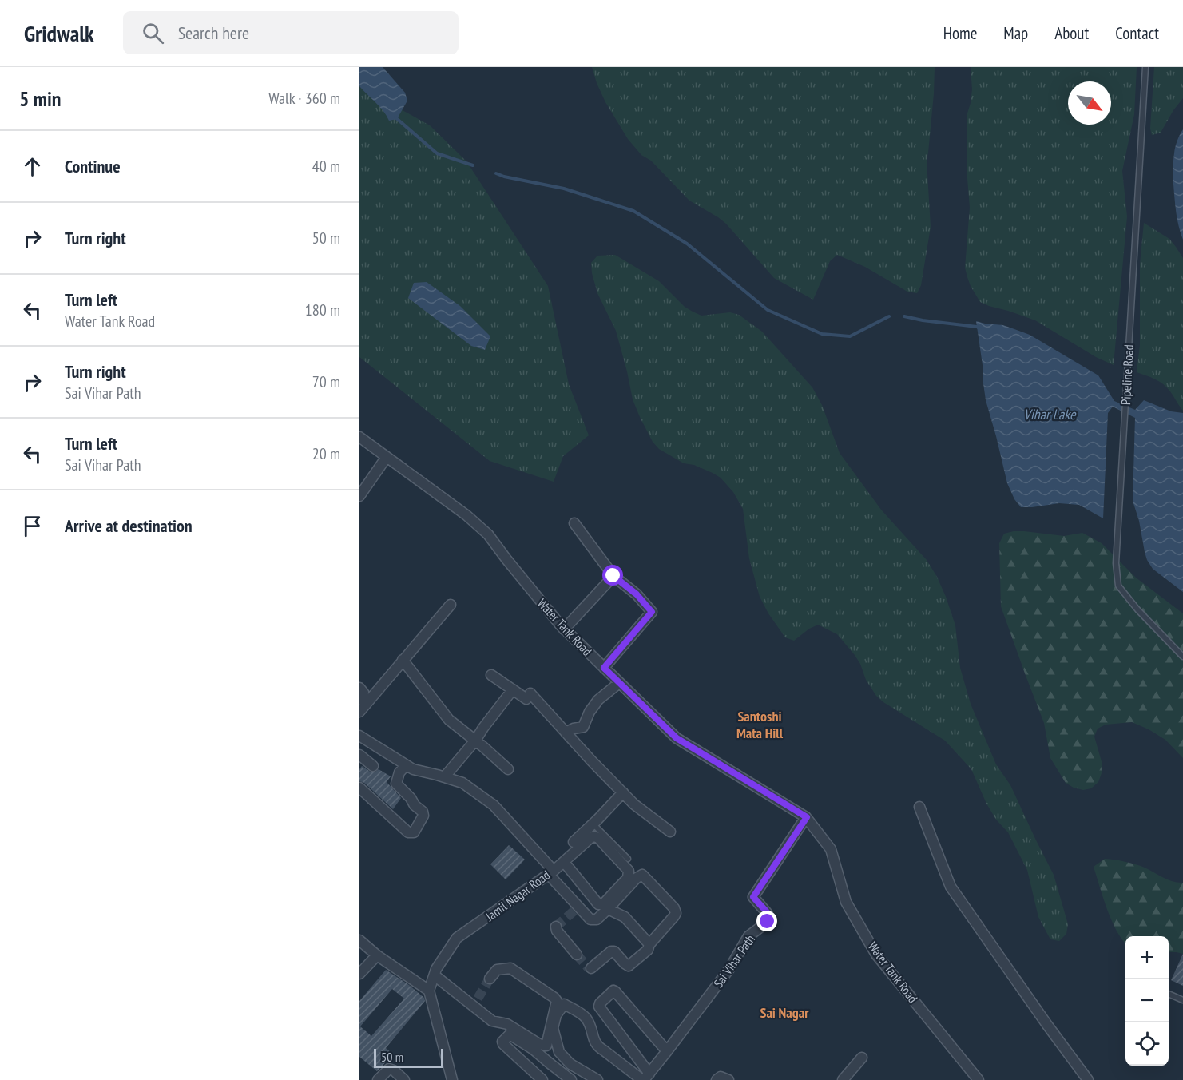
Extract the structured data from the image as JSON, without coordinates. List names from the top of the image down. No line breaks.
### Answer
{"streets":{"street":["Water Tank Road","Jamil Nagar Road","Sai Vihar Path"],"lane":["Pipeline Road"]},"crossings":[["Water Tank Road","Sai Vihar Path"]],"districts":["Santoshi Mata Hill","Sai Nagar"],"water":["Vihar Lake"],"scale_bar":"50 m","north":"bottom right","page":{"header":"Gridwalk","search":"Search here","nav":["Home","Map","About","Contact"],"heading":["5 min","Walk · 360 m"],"list":[["Continue","40 m"],["Turn right","50 m"],["Turn left","Water Tank Road","180 m"],["Turn right","Sai Vihar Path","70 m"],["Turn left","Sai Vihar Path","20 m"],"Arrive at destination"],"map_buttons":["+","−"],"scale":"50 m"}}
